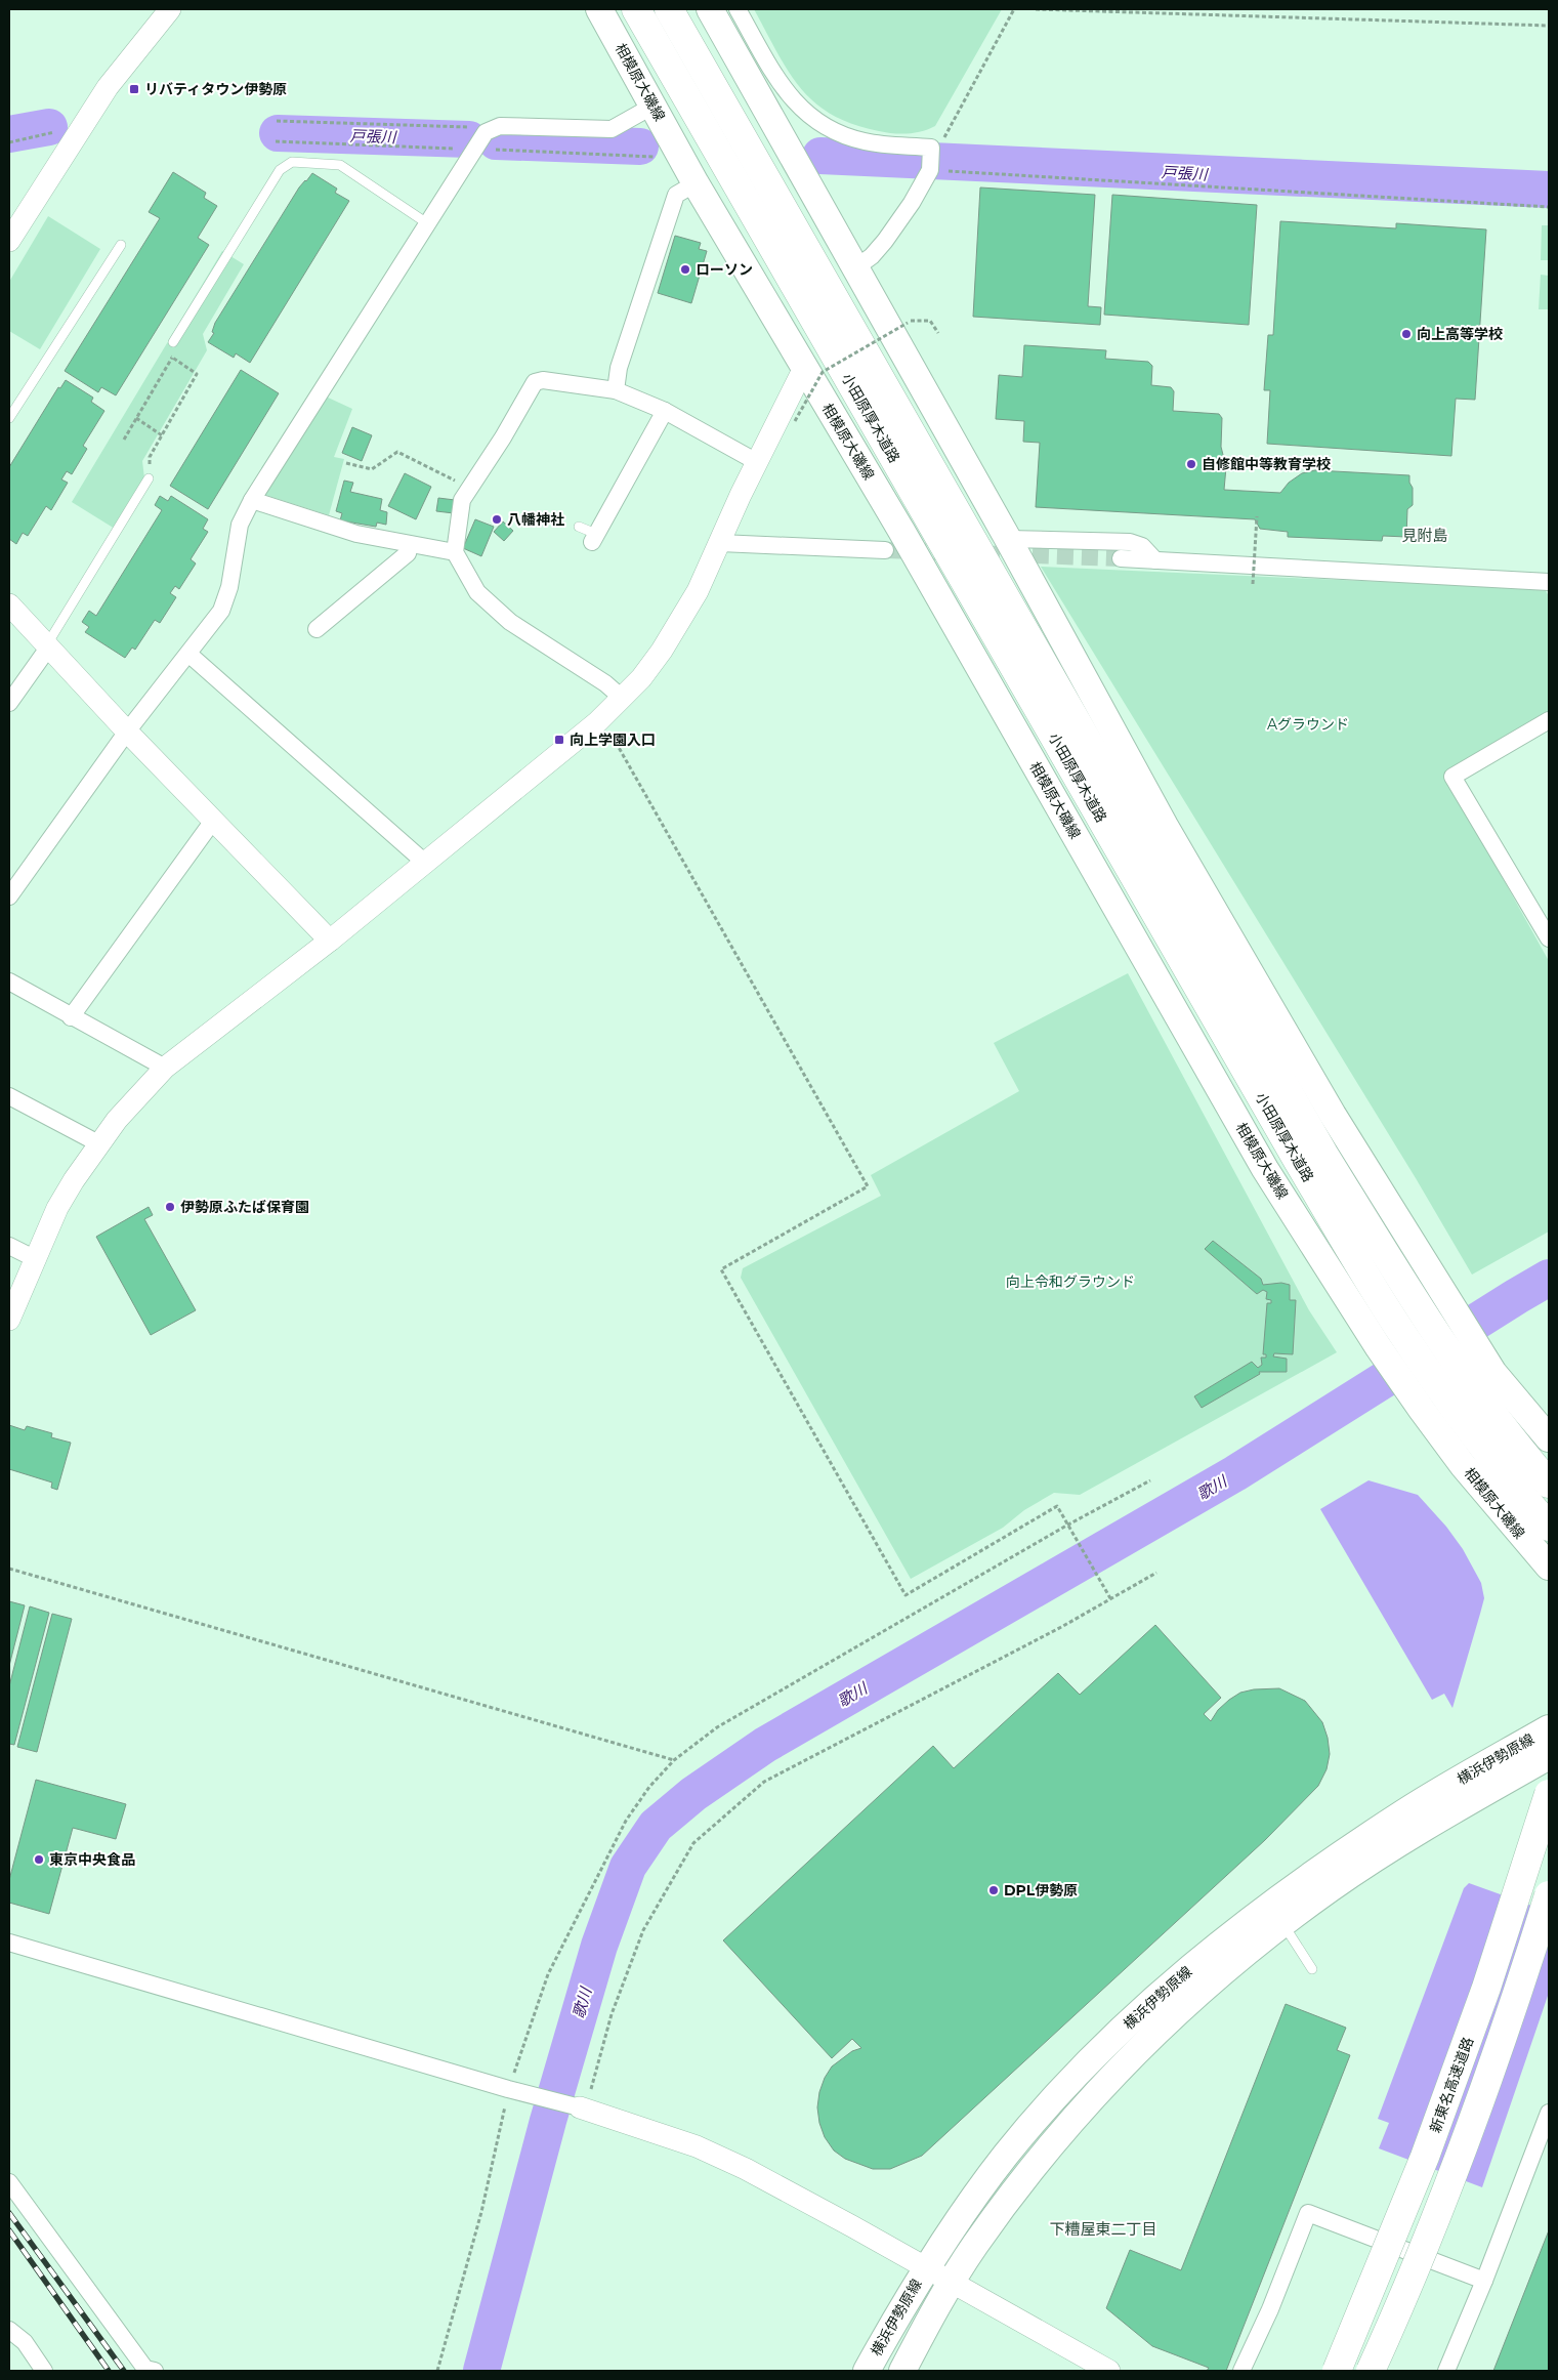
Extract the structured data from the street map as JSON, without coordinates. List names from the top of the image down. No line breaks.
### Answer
{"streets":{"highway":["小田原厚木道路","新東名高速道路"],"main road":["相模原大磯線","横浜伊勢原線"]},"crossings":[["相模原大磯線","小田原厚木道路"]],"districts":["見附島","下糟屋東二丁目"],"water":["戸張川","歌川"],"parks":["Aグラウンド","向上令和グラウンド"],"places":{"transit":["リバティタウン伊勢原","向上学園入口"],"other":["ローソン","向上高等学校","自修館中等教育学校","八幡神社","伊勢原ふたば保育園","東京中央食品","DPL伊勢原"]}}
